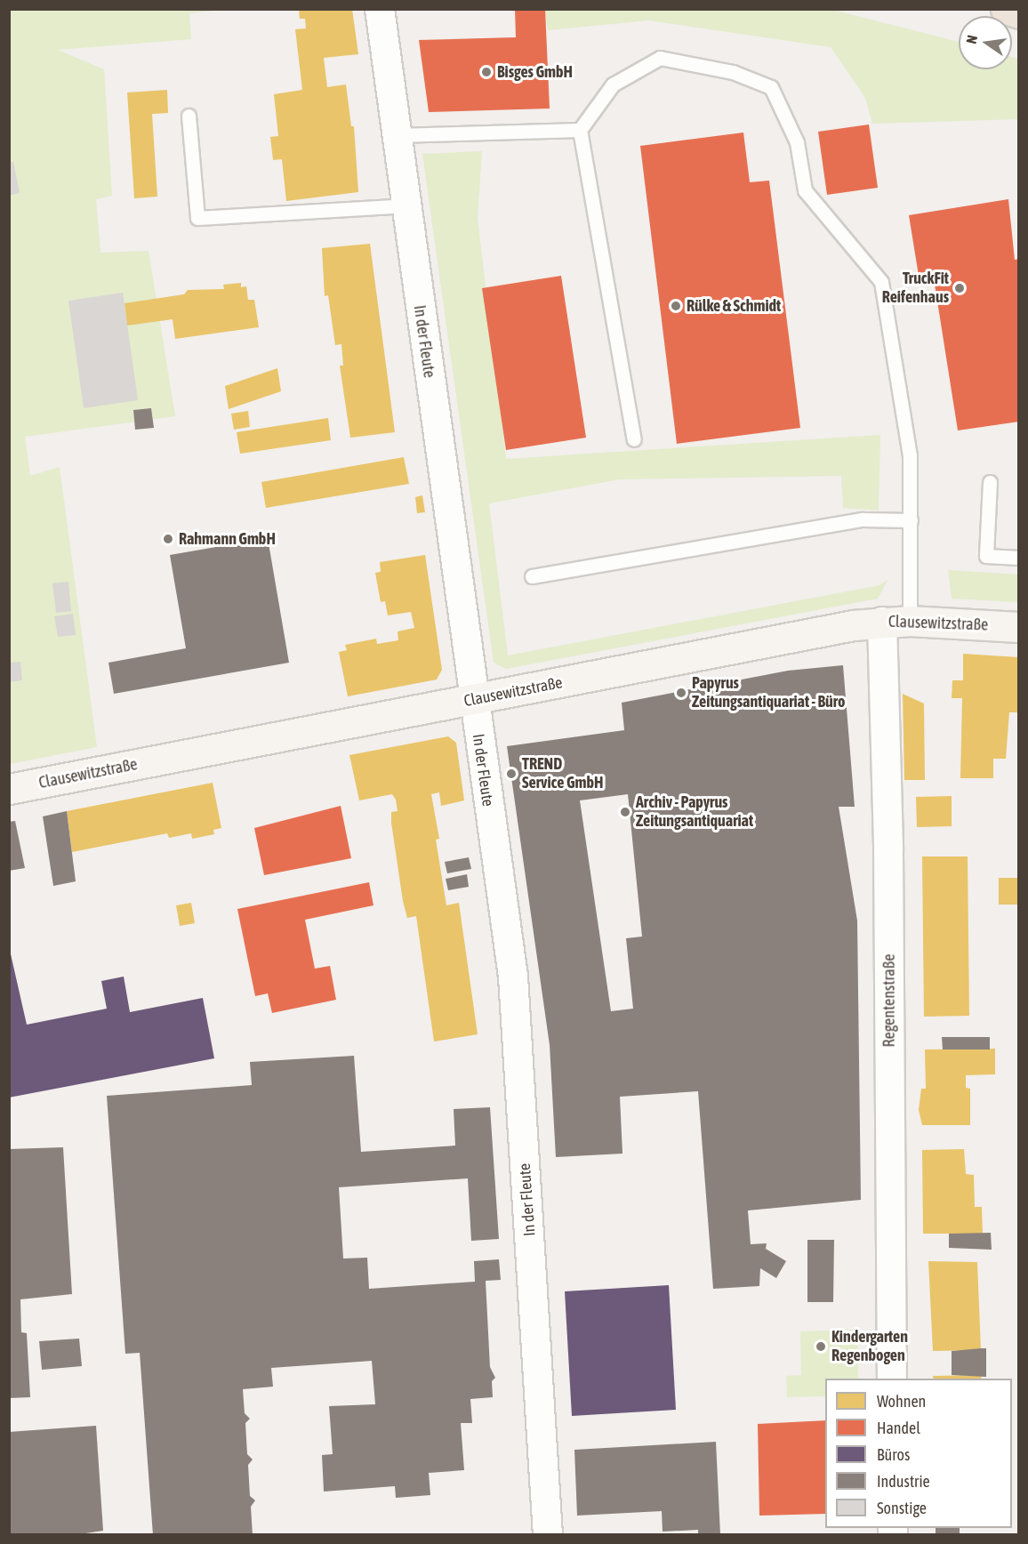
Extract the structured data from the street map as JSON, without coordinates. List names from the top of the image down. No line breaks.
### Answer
{"streets":{"street":["In der Fleute","Clausewitzstraße","Regentenstraße"]},"crossings":[["In der Fleute","Clausewitzstraße"],["Clausewitzstraße","Regentenstraße"]],"places":["Bisges GmbH","TruckFit Reifenhaus","Rülke & Schmidt","Rahmann GmbH","Papyrus Zeitungsantiquariat - Büro","TREND Service GmbH","Archiv - Papyrus Zeitungsantiquariat","Kindergarten Regenbogen"],"legend":["Wohnen","Handel","Büros","Industrie","Sonstige"],"north":"left"}
